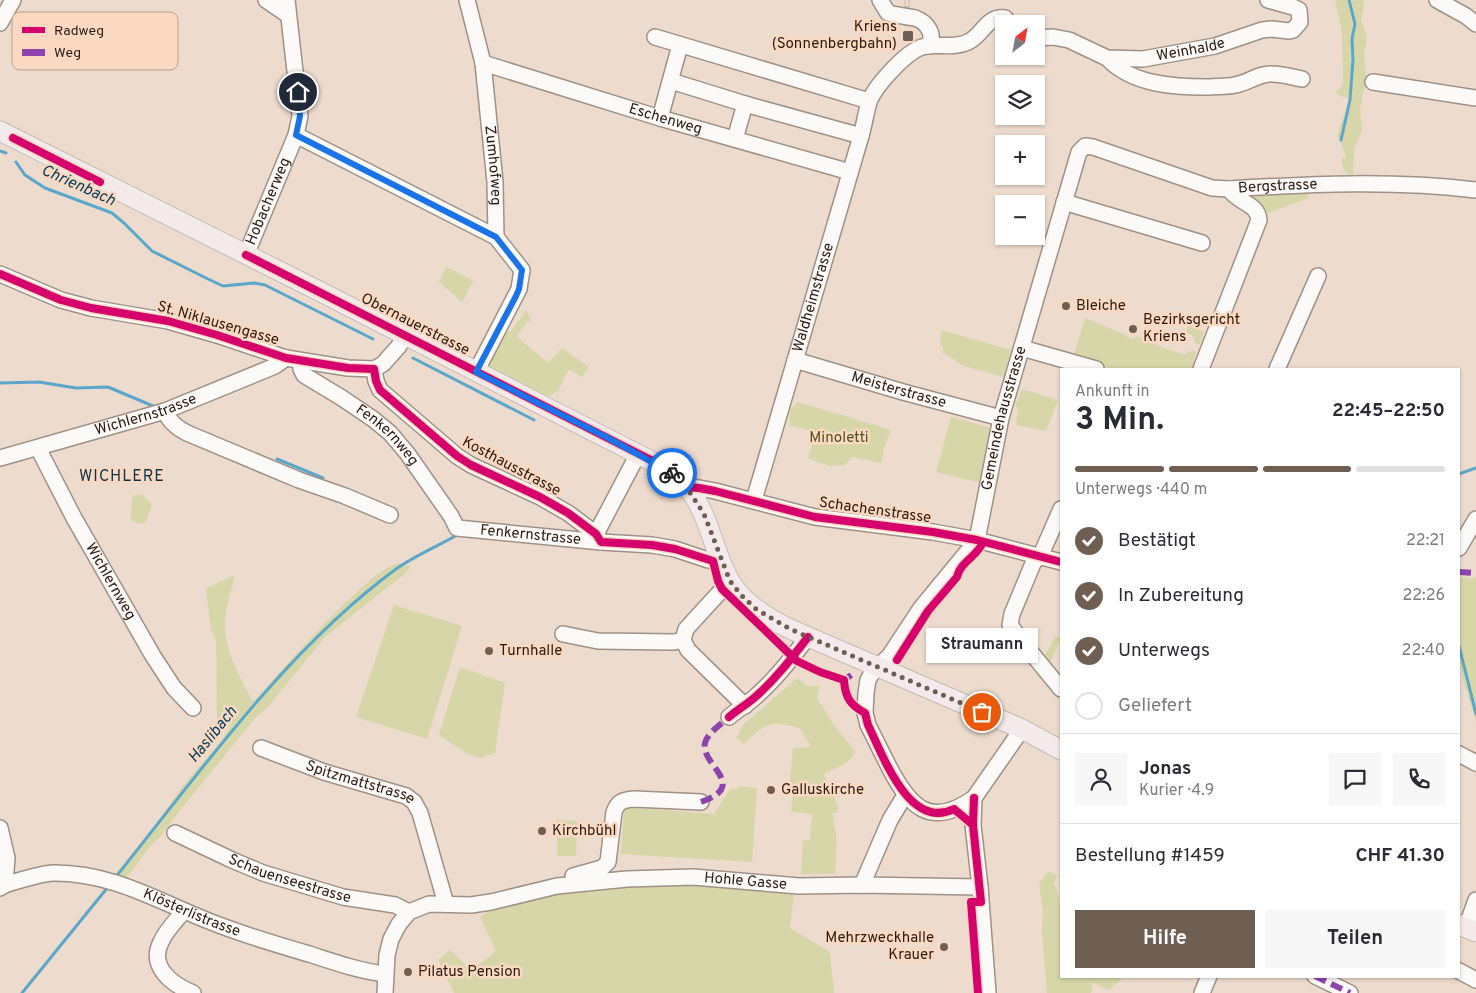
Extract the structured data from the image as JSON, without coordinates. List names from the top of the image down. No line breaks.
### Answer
{"streets":{"main road":["Obernauerstrasse"],"street":["Weinhalde","Eschenweg","Zumhofweg","Bergstrasse","Hobacherweg","Waldheimstrasse","St. Niklausengasse","Meisterstrasse","Wichlernstrasse","Gemeindehausstrasse","Fenkernweg","Kosthausstrasse","Schachenstrasse","Fenkernstrasse","Wichlernweg","Spitzmattstrasse","Schauenseestrasse","Hohle Gasse","Klösterlistrasse"]},"crossings":[["Eschenweg","Zumhofweg"],["Eschenweg","Waldheimstrasse"],["Bergstrasse","Gemeindehausstrasse"],["Hobacherweg","Obernauerstrasse"],["Waldheimstrasse","Meisterstrasse"],["Waldheimstrasse","Schachenstrasse"],["St. Niklausengasse","Wichlernstrasse"],["St. Niklausengasse","Fenkernweg"],["St. Niklausengasse","Kosthausstrasse"],["Obernauerstrasse","Gemeindehausstrasse"],["Obernauerstrasse","Schachenstrasse"],["Obernauerstrasse","Fenkernstrasse"],["Meisterstrasse","Gemeindehausstrasse"],["Wichlernstrasse","Fenkernweg"],["Wichlernstrasse","Wichlernweg"],["Gemeindehausstrasse","Schachenstrasse"],["Fenkernweg","Fenkernstrasse"],["Kosthausstrasse","Fenkernstrasse"],["Spitzmattstrasse","Hohle Gasse"],["Schauenseestrasse","Hohle Gasse"]],"districts":["WICHLERE"],"water":["Chrienbach","Haslibach"],"parks":["Minoletti"],"places":{"transit":["Kriens (Sonnenbergbahn)"],"other":["Bleiche","Bezirksgericht Kriens","Turnhalle","Straumann","Galluskirche","Kirchbühl","Mehrzweckhalle Krauer","Pilatus Pension"]},"legend":["Radweg","Weg"],"north":"top right","page":{"map_buttons":["+","−"],"heading":["3 Min.","Ankunft in","22:45–22:50"],"panel":["Jonas","Kurier · 4.9","Bestellung #1459","CHF 41.30"],"bar":"Unterwegs · 440 m","list":[["Bestätigt","22:21"],["In Zubereitung","22:26"],["Unterwegs","22:40"],"Geliefert"],"bubble":"Straumann","buttons":["Hilfe","Teilen"]}}
